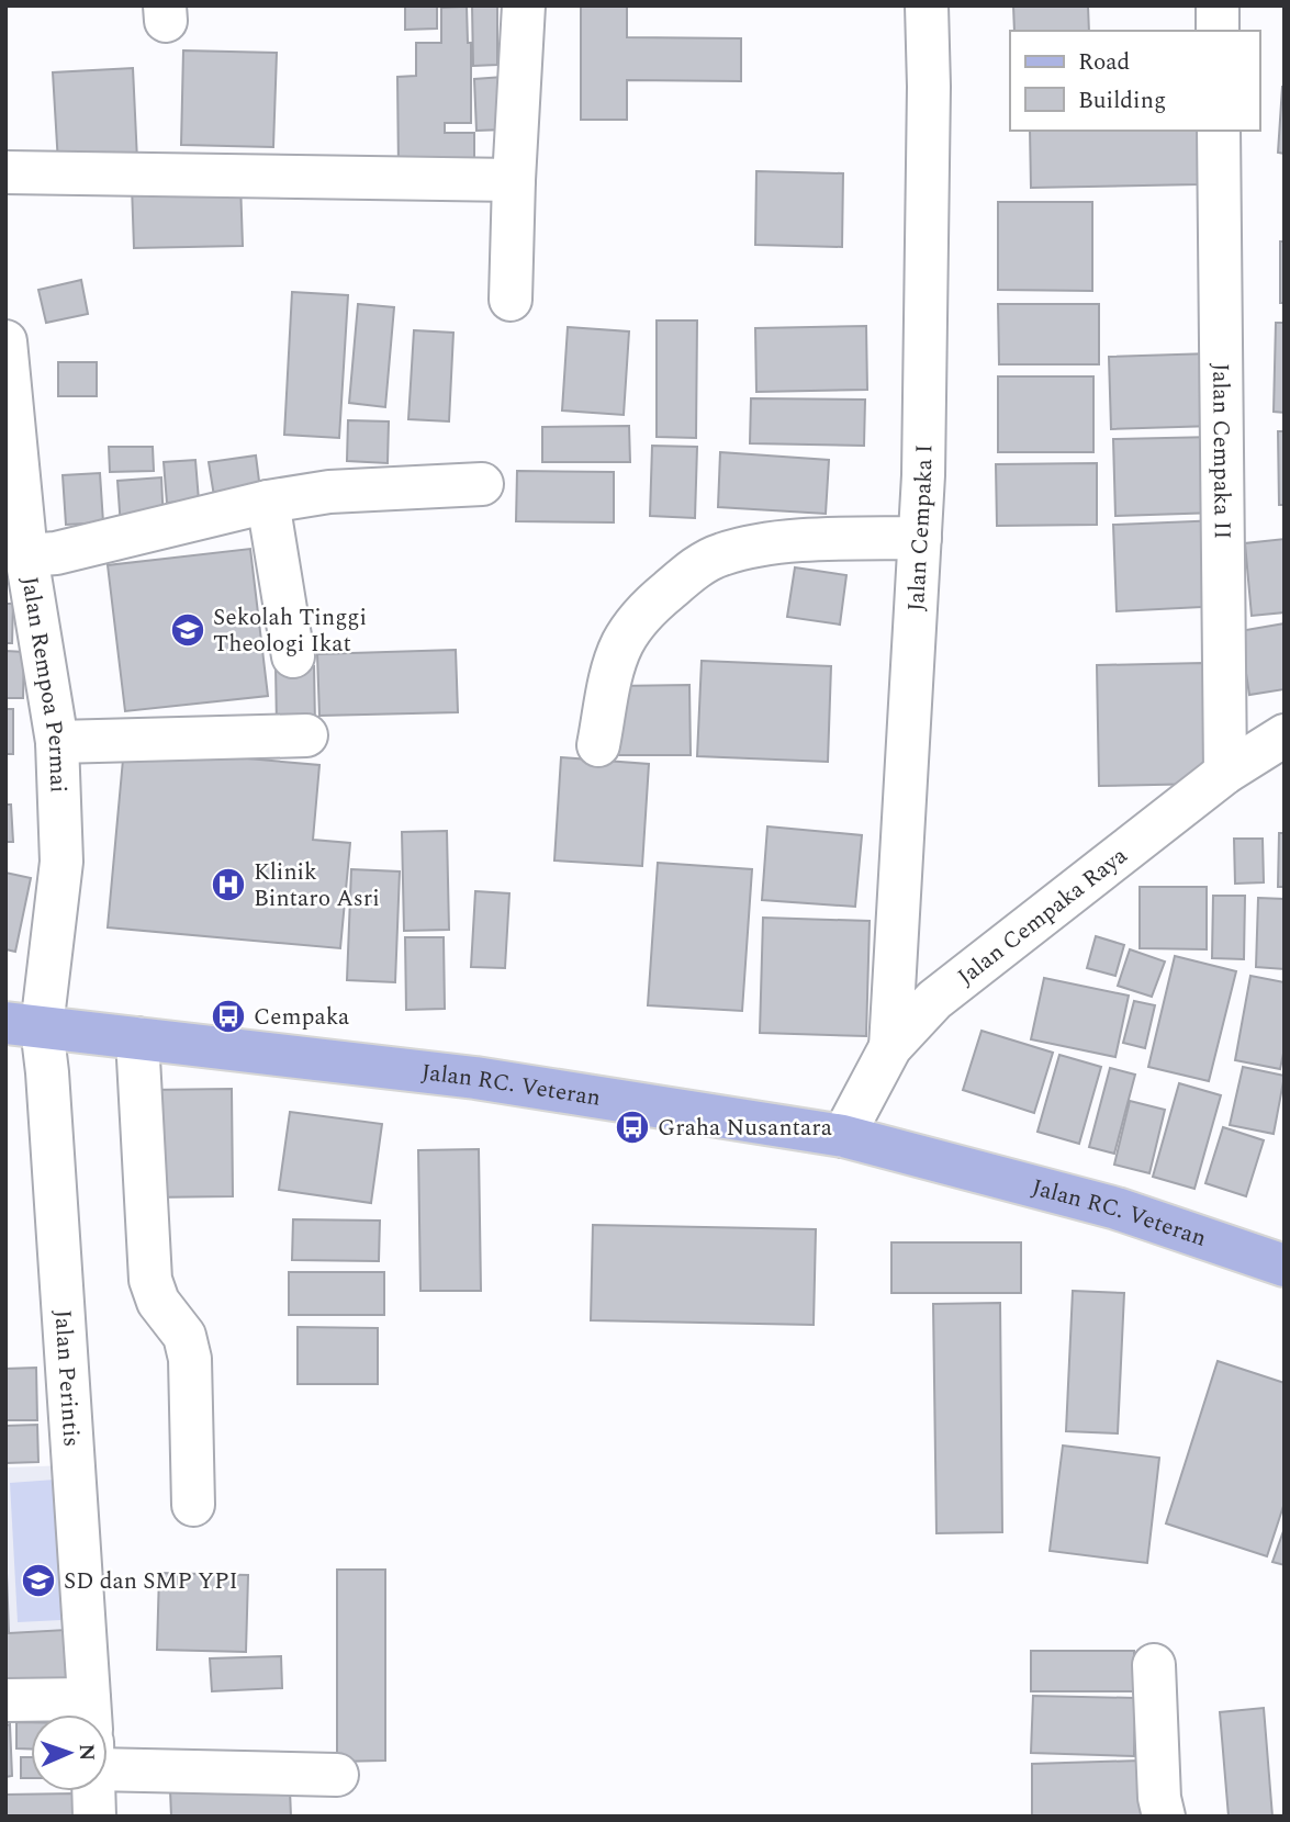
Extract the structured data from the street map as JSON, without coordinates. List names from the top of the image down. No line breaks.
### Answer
{"streets":{"main road":["Jalan RC. Veteran"],"street":["Jalan Cempaka II","Jalan Cempaka I","Jalan Rempoa Permai","Jalan Cempaka Raya","Jalan Perintis"]},"crossings":[["Jalan Cempaka II","Jalan Cempaka Raya"],["Jalan Cempaka I","Jalan Cempaka Raya"],["Jalan Rempoa Permai","Jalan RC. Veteran"],["Jalan Rempoa Permai","Jalan Perintis"],["Jalan Cempaka Raya","Jalan RC. Veteran"],["Jalan RC. Veteran","Jalan Perintis"]],"places":{"school or university":["Sekolah Tinggi Theologi Ikat","SD dan SMP YPI"],"hospital":["Klinik Bintaro Asri"],"bus stop":["Cempaka","Graha Nusantara"]},"legend":["Road","Building"],"north":"right"}
